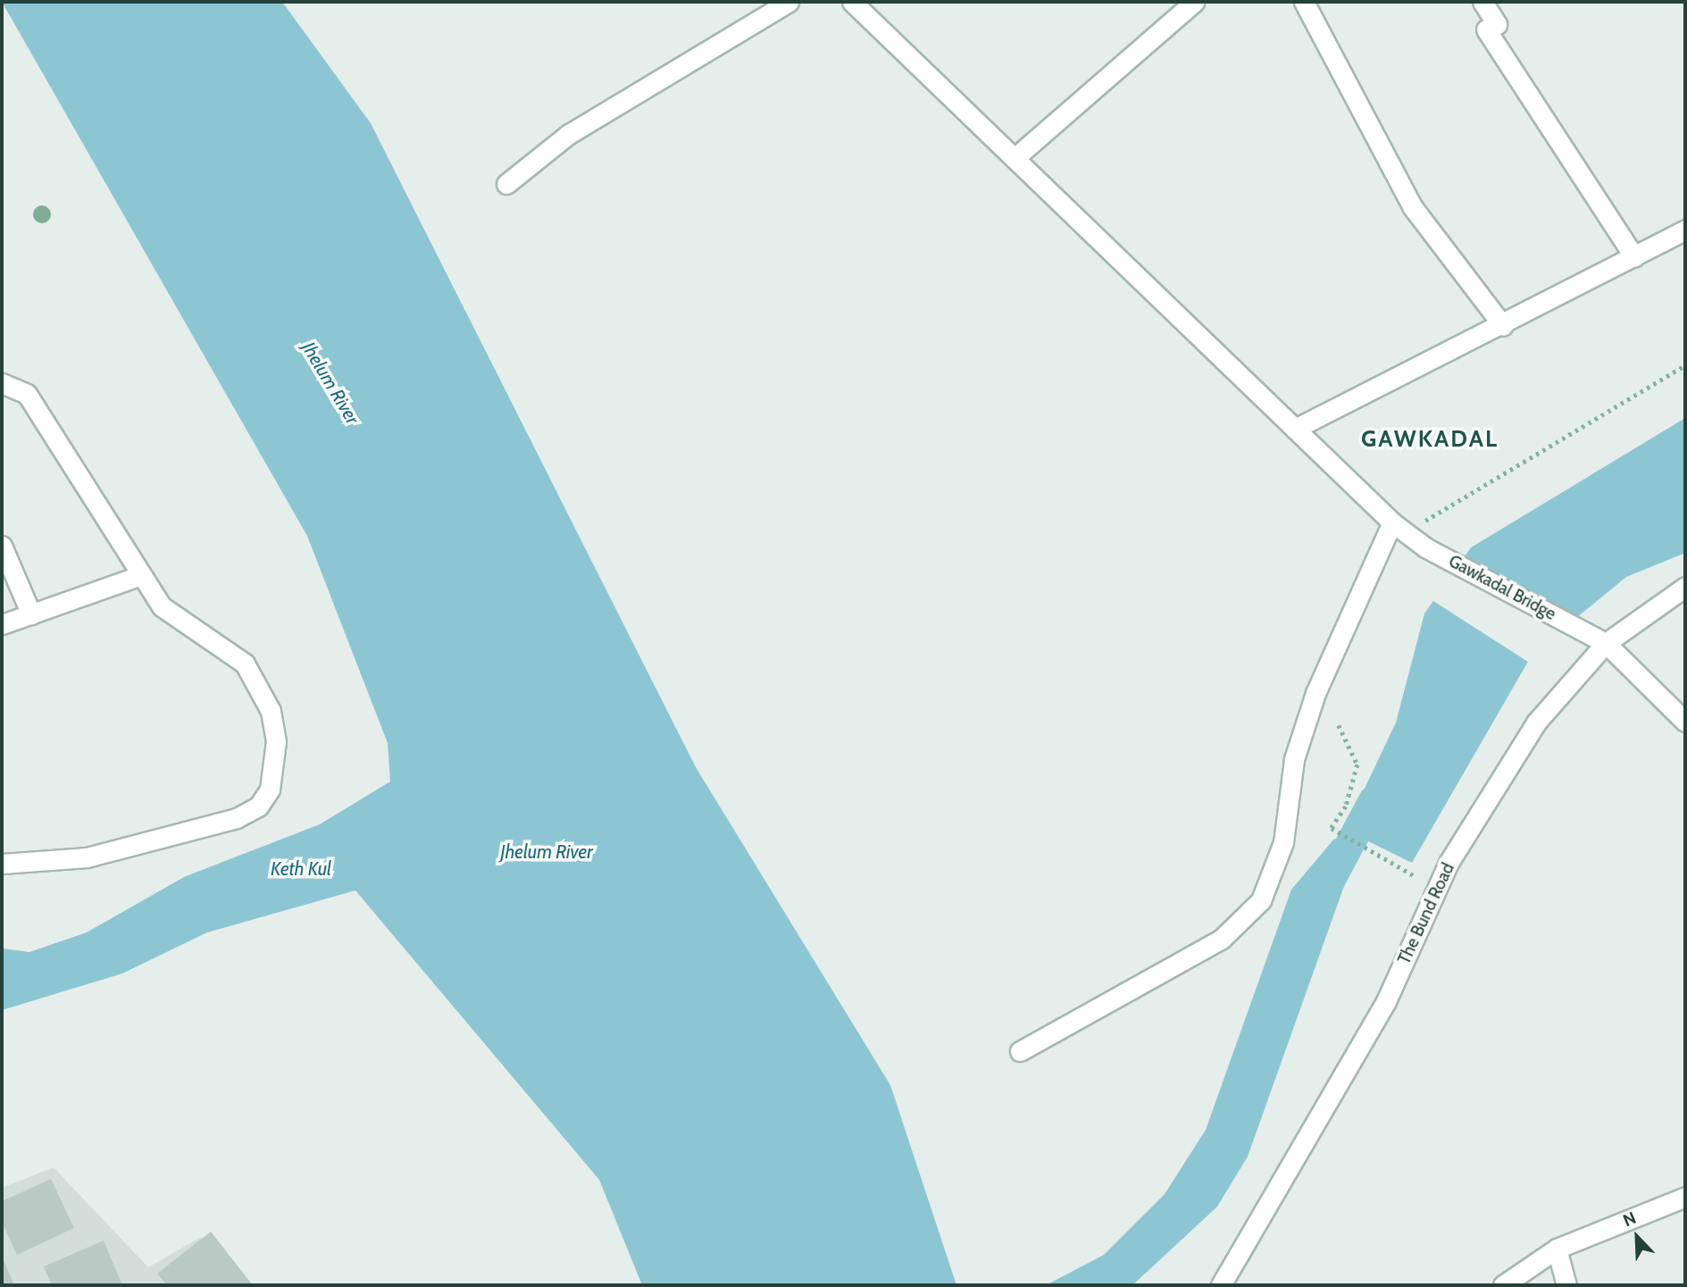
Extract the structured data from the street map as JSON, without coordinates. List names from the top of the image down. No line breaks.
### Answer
{"streets":{"street":["Gawkadal Bridge","The Bund Road"]},"crossings":[["Gawkadal Bridge","The Bund Road"]],"districts":["GAWKADAL"],"water":["Jhelum River","Keth Kul"],"north":"top left"}
